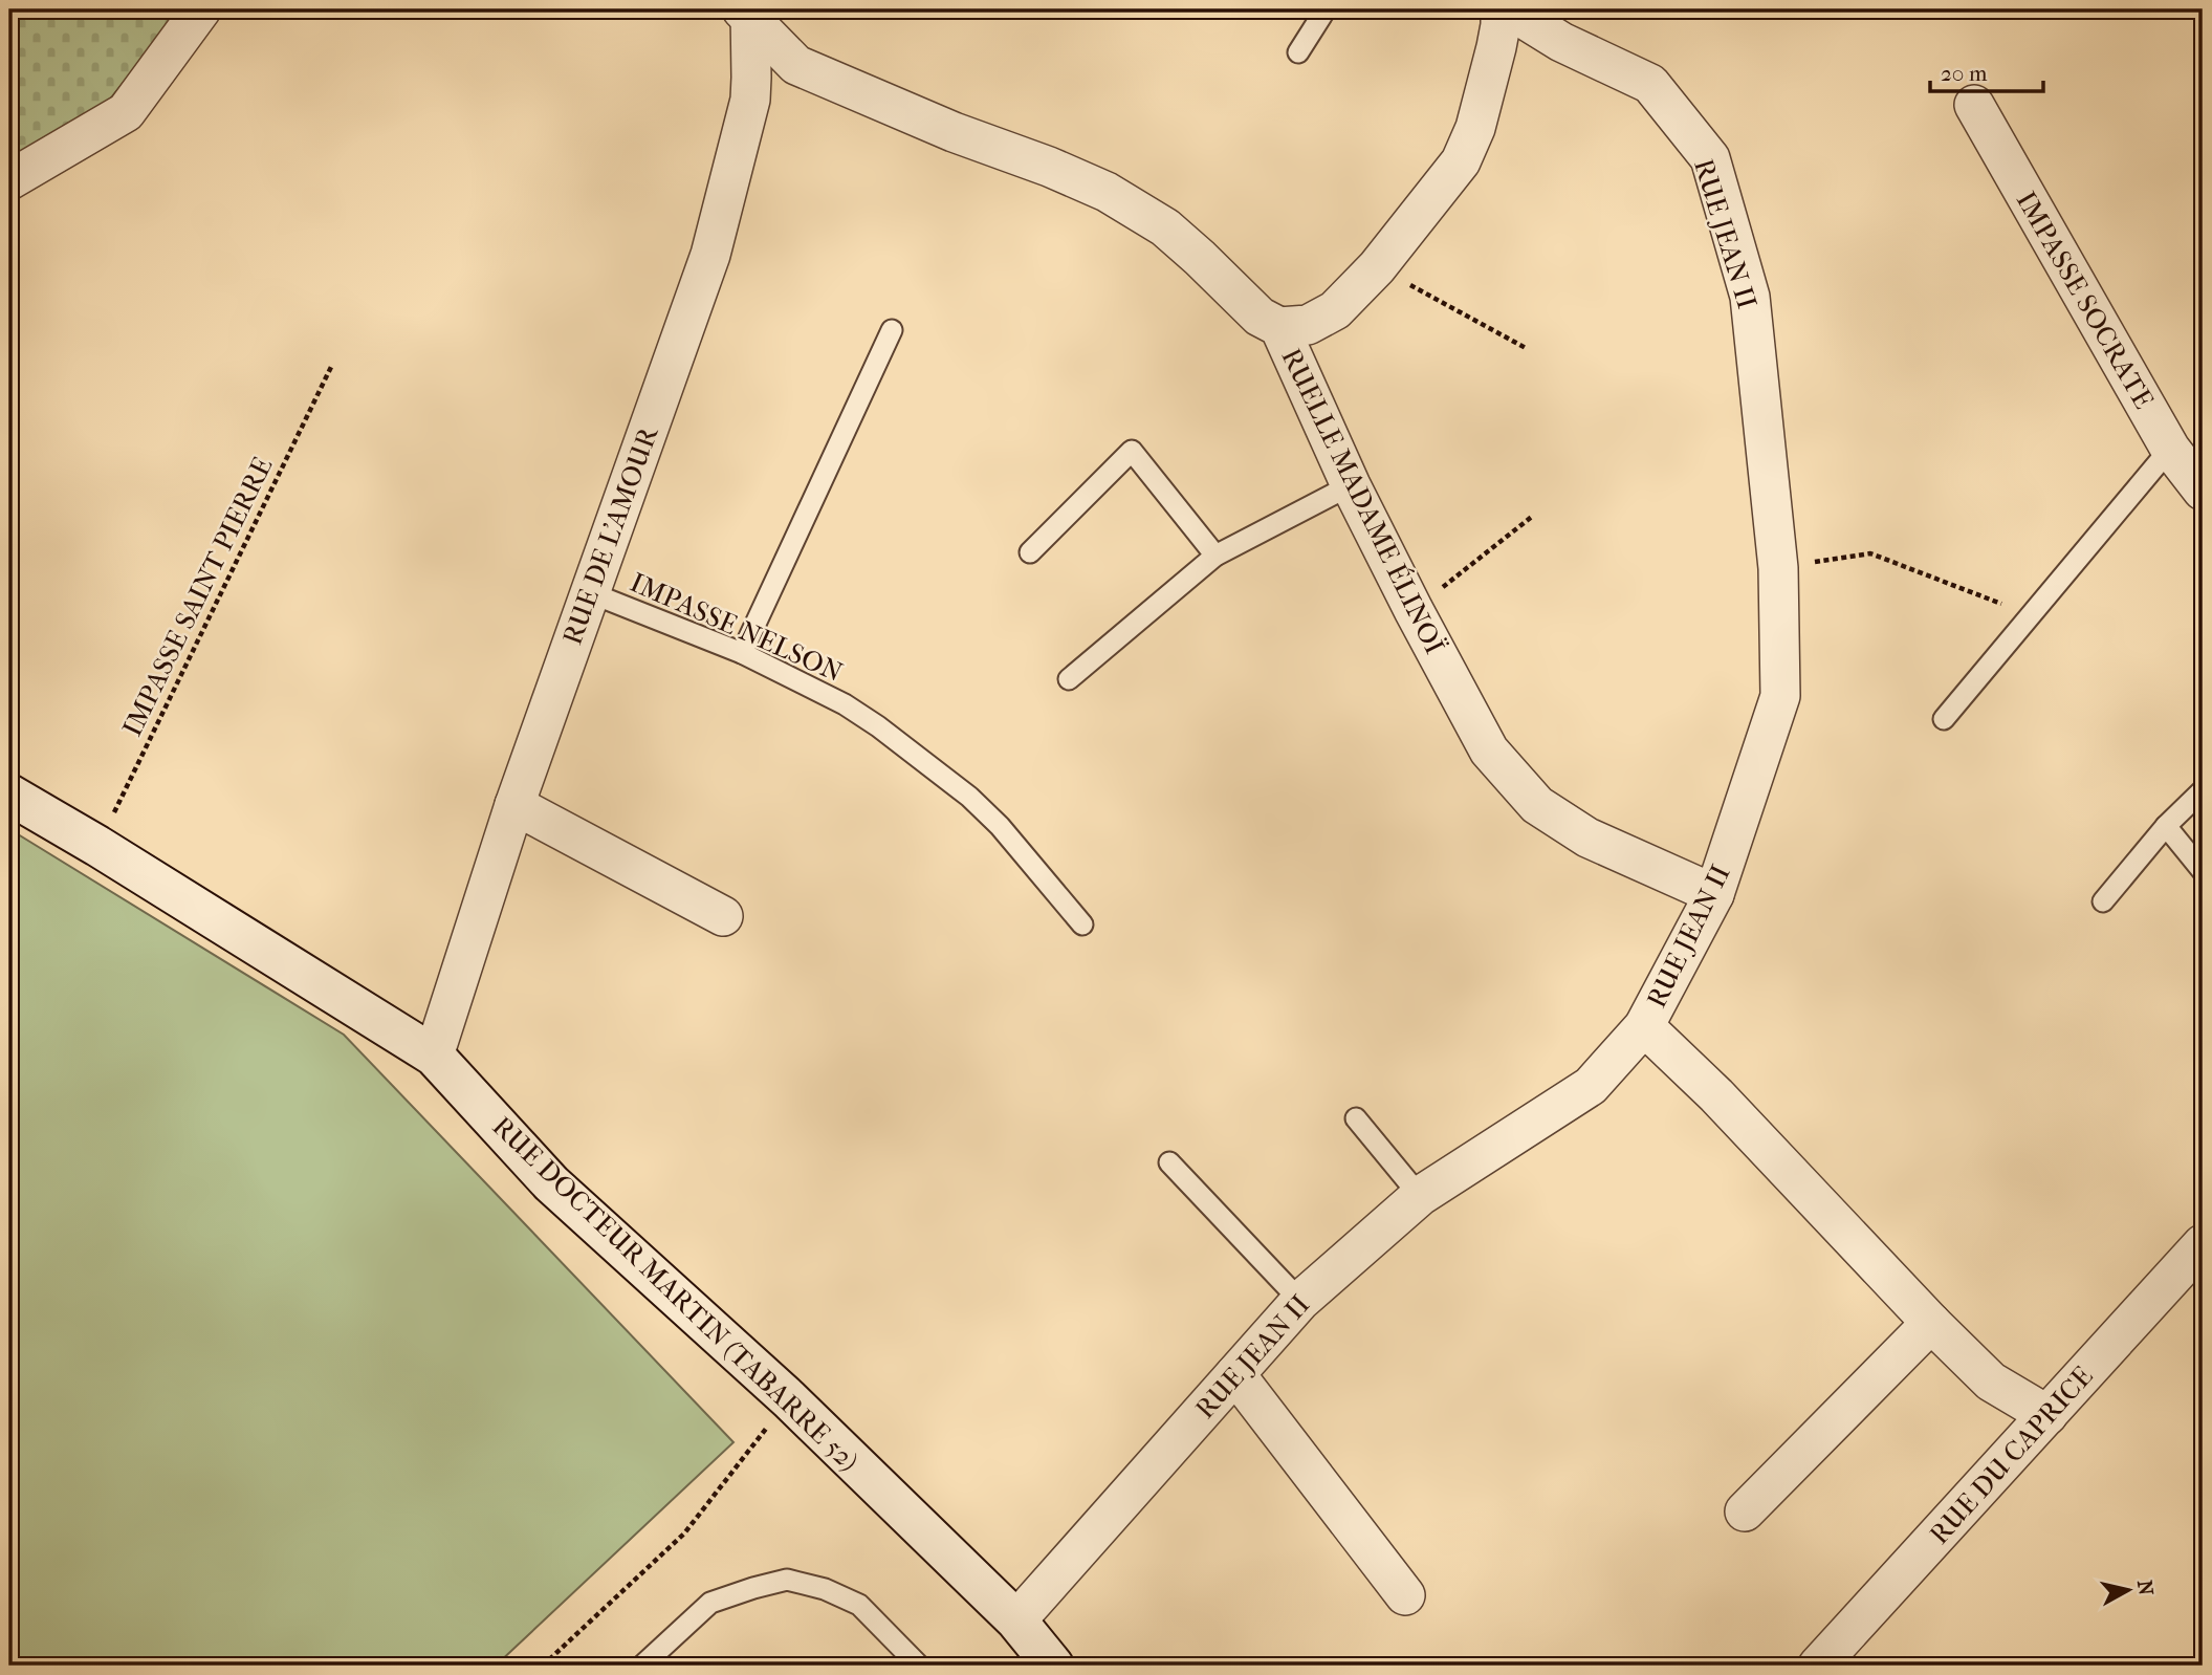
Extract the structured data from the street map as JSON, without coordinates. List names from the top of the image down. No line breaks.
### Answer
{"streets":{"street":["RUE JEAN II","IMPASSE SOCRATE","RUELLE MADAME ÉLINOÏ","RUE DE L'AMOUR","RUE DOCTEUR MARTIN (TABARRE 52)","RUE DU CAPRICE"],"lane":["IMPASSE NELSON"],"path":["IMPASSE SAINT PIERRE"]},"crossings":[["RUE JEAN II","RUELLE MADAME ÉLINOÏ"],["RUE JEAN II","RUE DOCTEUR MARTIN (TABARRE 52)"],["RUELLE MADAME ÉLINOÏ","RUE DE L'AMOUR"],["RUE DE L'AMOUR","IMPASSE NELSON"],["RUE DE L'AMOUR","RUE DOCTEUR MARTIN (TABARRE 52)"],["IMPASSE SAINT PIERRE","RUE DOCTEUR MARTIN (TABARRE 52)"]],"scale_bar":"20 m","north":"right"}
